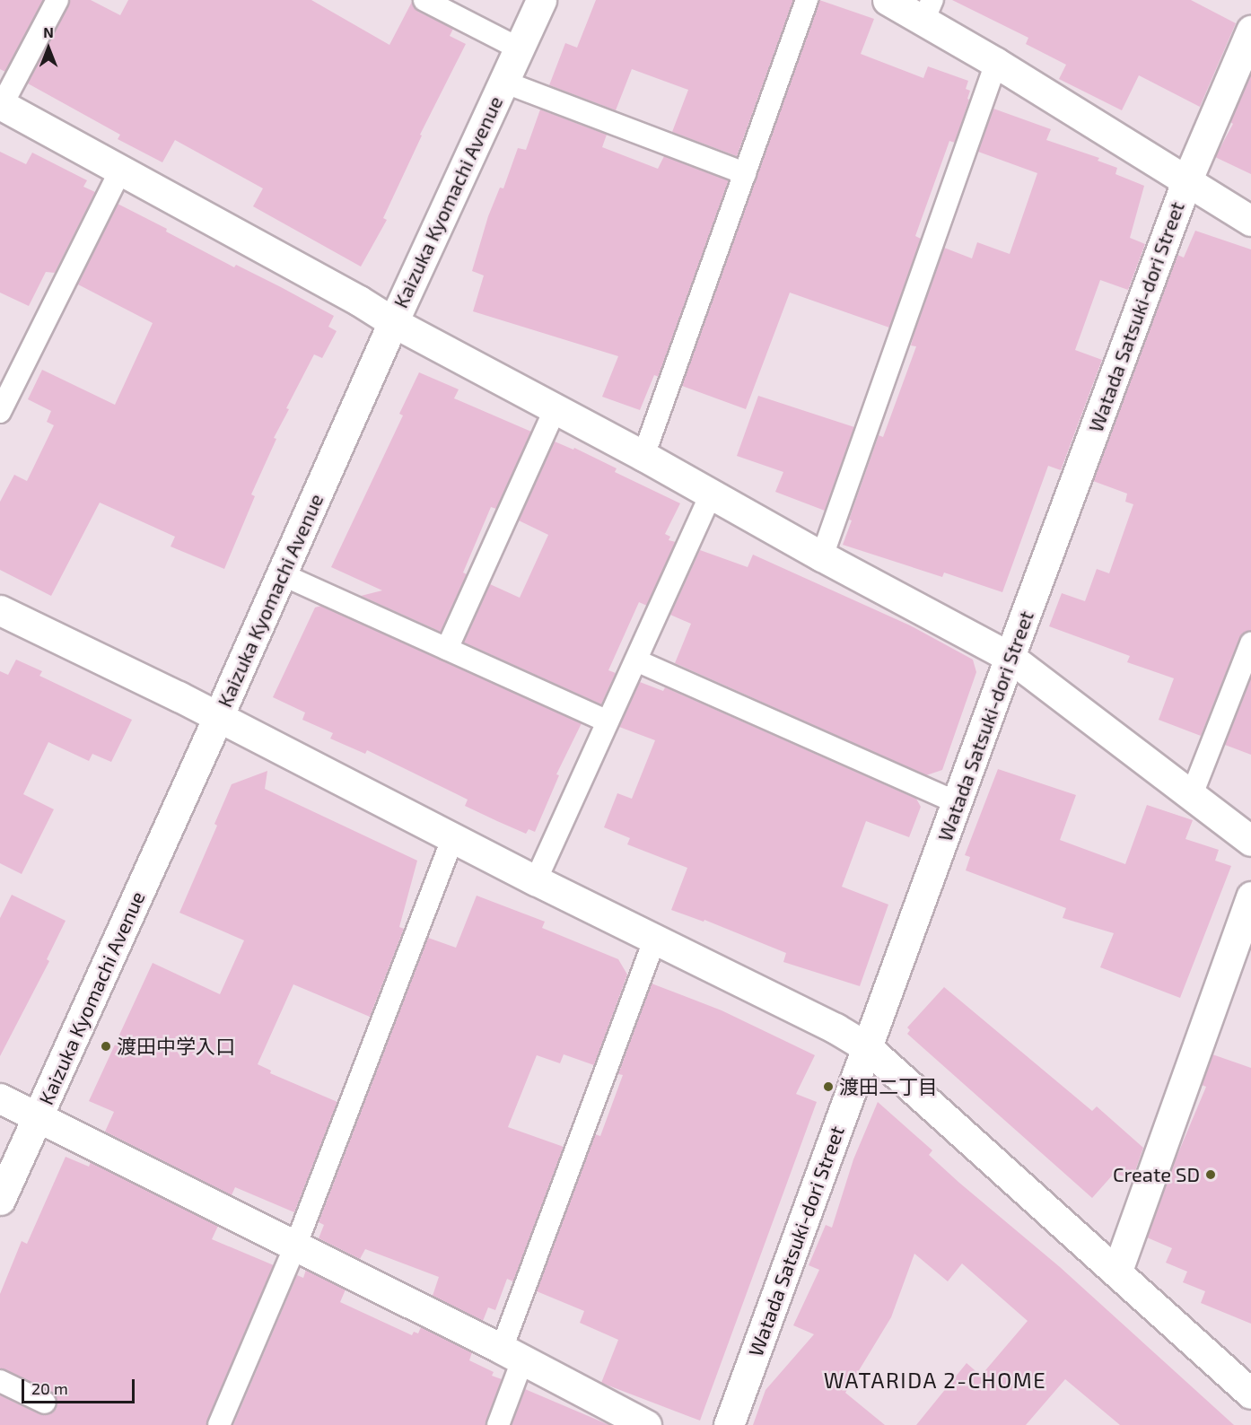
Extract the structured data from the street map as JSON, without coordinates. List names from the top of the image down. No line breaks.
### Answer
{"streets":{"street":["Kaizuka Kyomachi Avenue","Watada Satsuki-dori Street"]},"districts":["WATARIDA 2-CHOME"],"places":["渡田中学入口","渡田二丁目","Create SD"],"scale_bar":"20 m","north":"top"}
